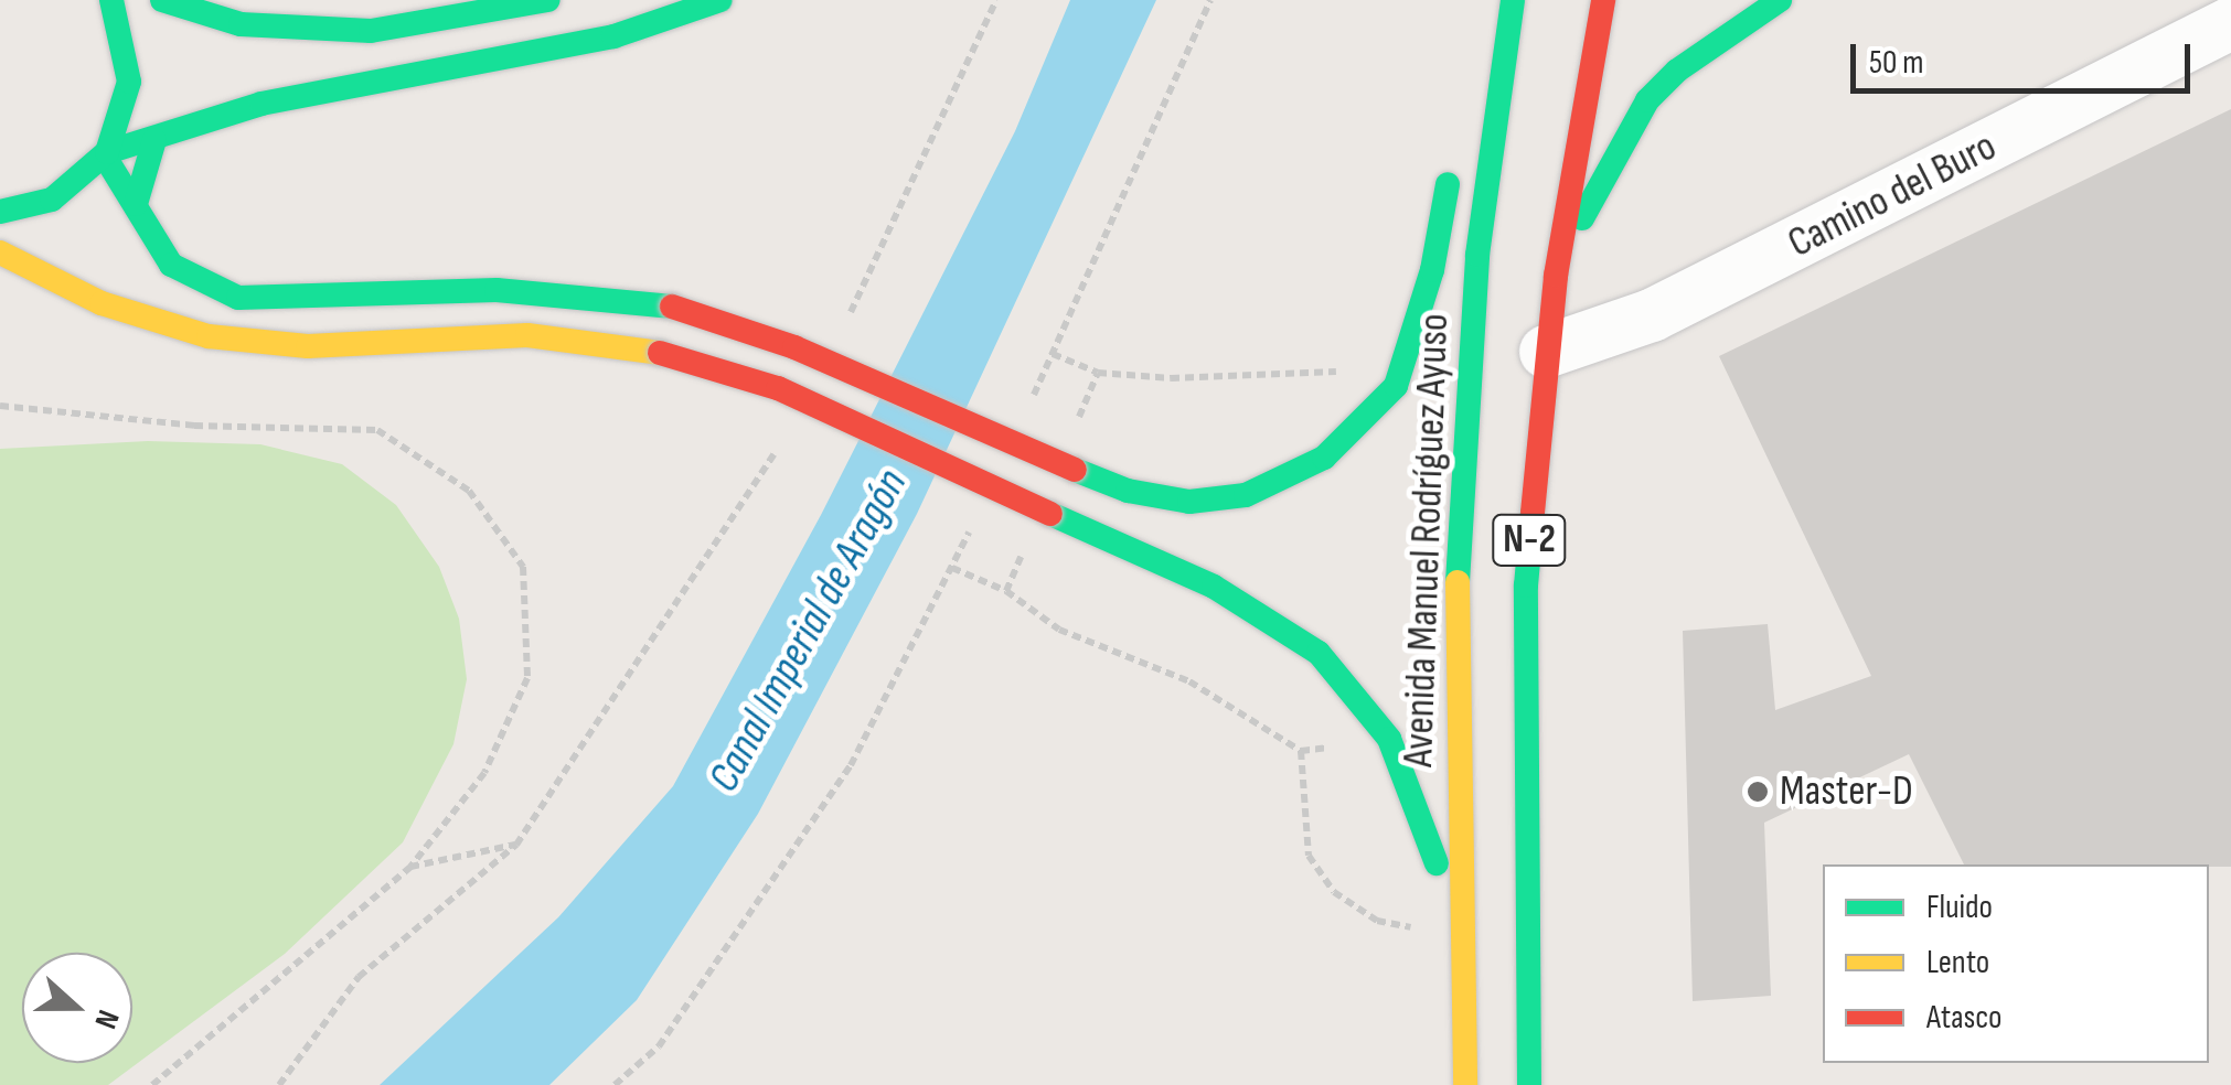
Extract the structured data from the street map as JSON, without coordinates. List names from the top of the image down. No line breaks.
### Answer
{"streets":{"main road":["Avenida Manuel Rodríguez Ayuso","N-2"],"street":["Camino del Buro"]},"crossings":[["Camino del Buro","N-2"]],"water":["Canal Imperial de Aragón"],"places":["Master-D"],"legend":["Fluido","Lento","Atasco"],"scale_bar":"50 m","north":"right"}
